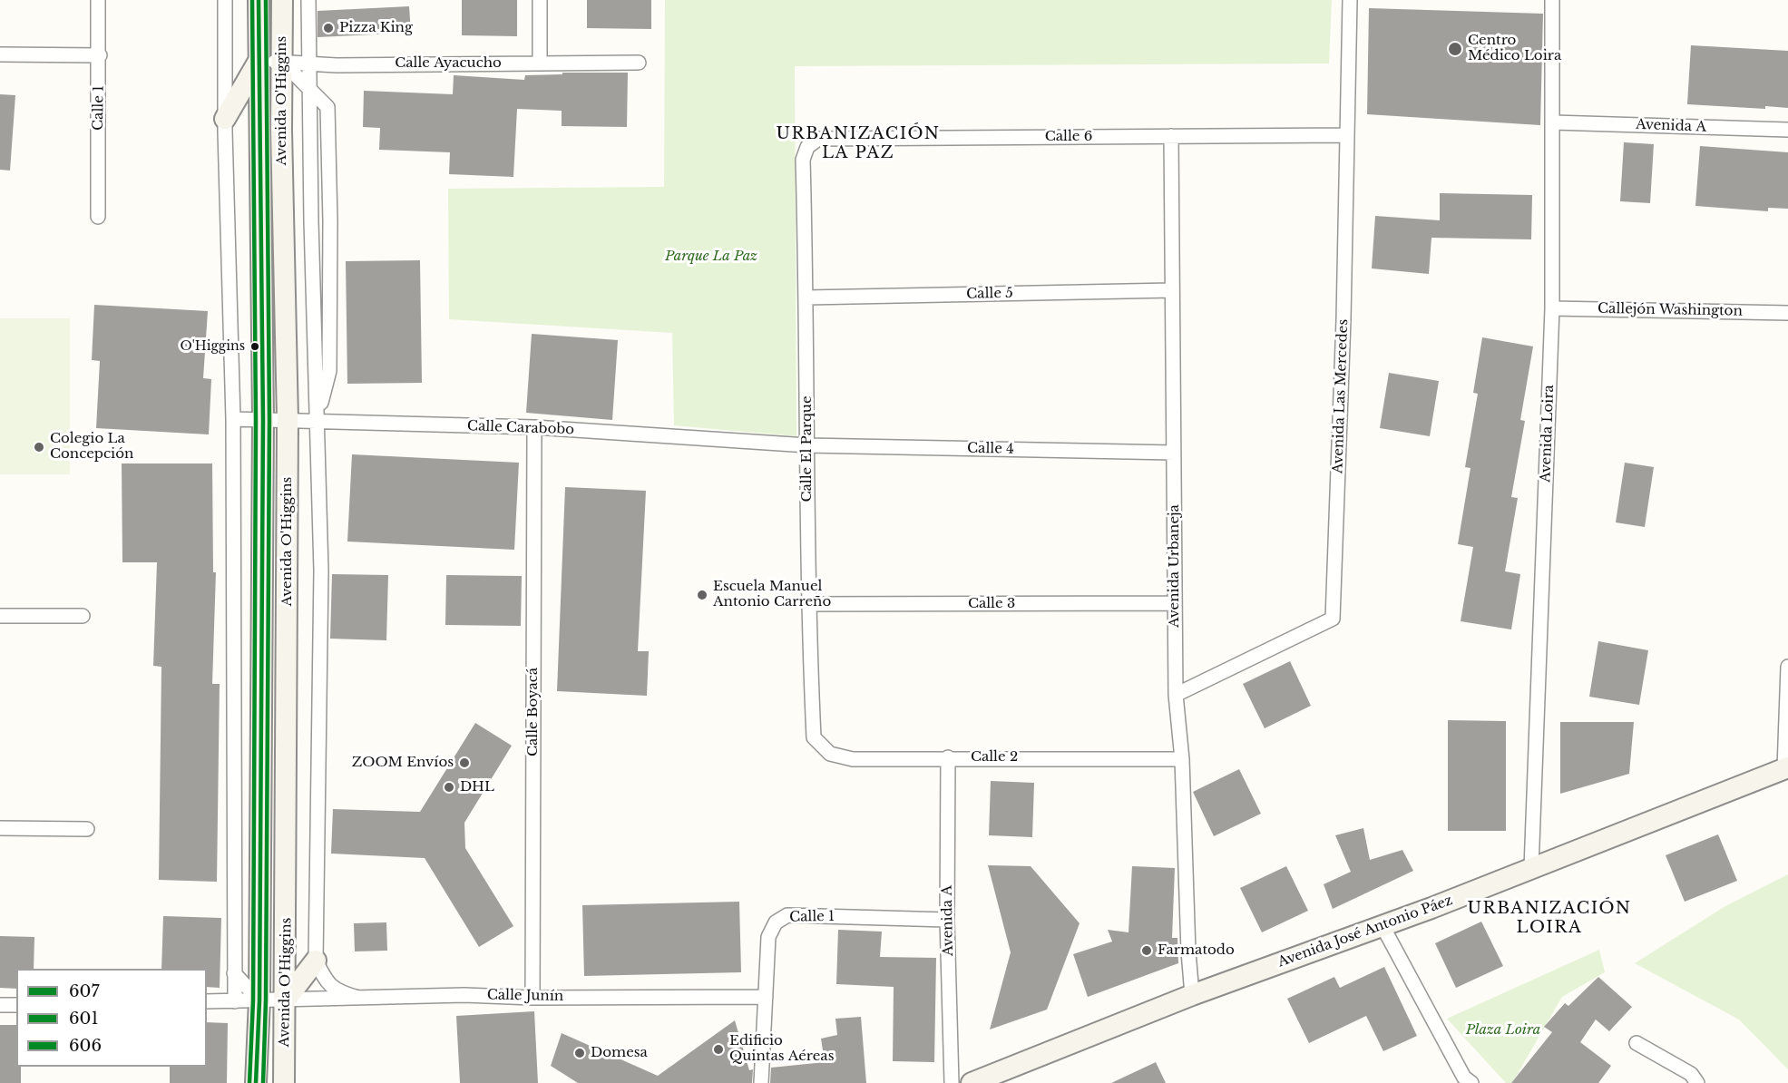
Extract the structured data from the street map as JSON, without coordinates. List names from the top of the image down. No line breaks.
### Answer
{"streets":{"main road":["Avenida O'Higgins","Avenida José Antonio Páez"],"street":["Calle Ayacucho","Calle 1","Avenida A","Calle 6","Calle 5","Callejón Washington","Avenida Las Mercedes","Calle Carabobo","Avenida Loira","Calle El Parque","Calle 4","Avenida Urbaneja","Calle 3","Calle Boyacá","Calle 2","Calle Junín"]},"crossings":[["Calle Ayacucho","Avenida O'Higgins"],["Avenida O'Higgins","Calle Carabobo"],["Avenida O'Higgins","Calle Junín"],["Calle 1","Avenida A"],["Calle 1","Calle Junín"],["Avenida A","Avenida Loira"],["Avenida A","Calle 2"],["Calle 6","Avenida Las Mercedes"],["Calle 6","Calle El Parque"],["Calle 6","Avenida Urbaneja"],["Calle 5","Calle El Parque"],["Calle 5","Avenida Urbaneja"],["Callejón Washington","Avenida Loira"],["Avenida Las Mercedes","Avenida Urbaneja"],["Calle Carabobo","Calle El Parque"],["Calle Carabobo","Calle 4"],["Calle Carabobo","Calle Boyacá"],["Avenida Loira","Avenida José Antonio Páez"],["Calle El Parque","Calle 4"],["Calle El Parque","Calle 3"],["Calle El Parque","Calle 2"],["Calle 4","Avenida Urbaneja"],["Avenida Urbaneja","Calle 3"],["Avenida Urbaneja","Calle 2"],["Avenida Urbaneja","Avenida José Antonio Páez"],["Calle Boyacá","Calle Junín"]],"districts":["URBANIZACIÓN LA PAZ","URBANIZACIÓN LOIRA"],"parks":["Parque La Paz","Plaza Loira"],"places":["Pizza King","Centro Médico Loira","O'Higgins","Colegio La Concepción","Escuela Manuel Antonio Carreño","ZOOM Envíos","DHL","Farmatodo","Edificio Quintas Aéreas","Domesa"],"lines":["transit line 607","transit line 601","transit line 606"],"legend":["607","601","606"]}
